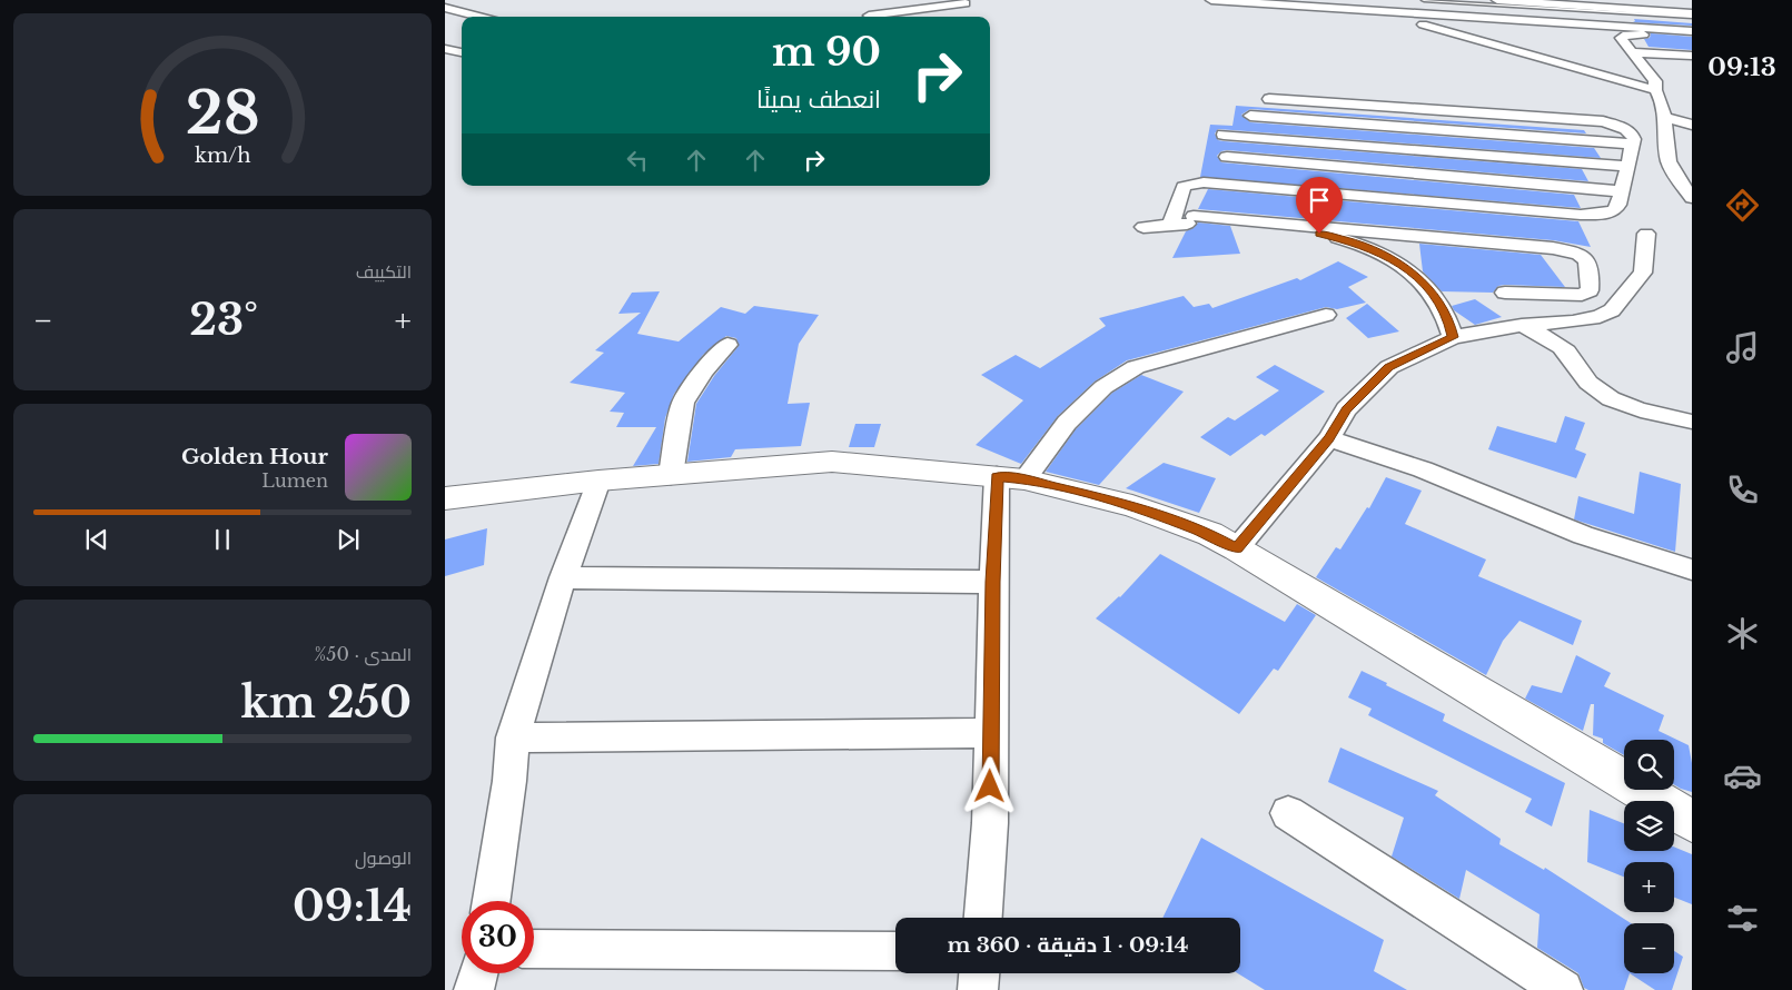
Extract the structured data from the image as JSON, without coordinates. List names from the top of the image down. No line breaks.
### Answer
{"page":{"tabs":"09:13","turn":["90 m","انعطف يمينًا"],"tile":["التكييف",["المدى · 50%","250 km"],["الوصول","09:14"]],"heat":["−","23°","+"],"song":["Golden Hour","Lumen"],"map_buttons":["+","−"],"limit":"30","trip":"09:14 · 1 دقيقة · 360 m","gauge":["28","km/h"]}}
